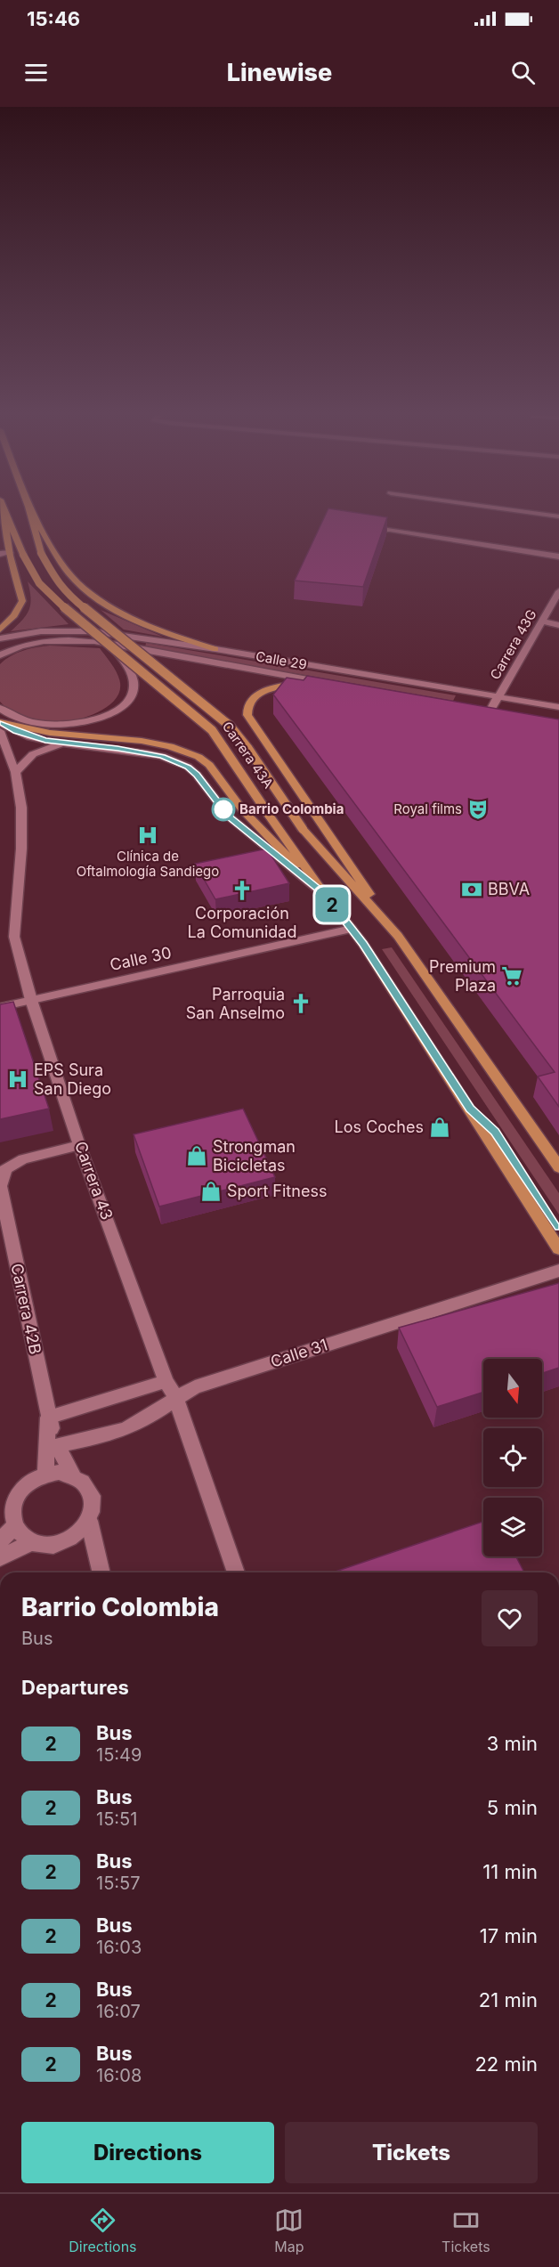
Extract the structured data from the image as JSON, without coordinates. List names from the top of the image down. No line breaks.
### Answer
{"streets":{"main road":["Carrera 43A"],"street":["Carrera 43G","Calle 29","Calle 30","Carrera 43","Carrera 42B","Calle 31"]},"crossings":[["Carrera 43G","Calle 29"],["Carrera 43A","Calle 30"],["Calle 30","Carrera 43"],["Carrera 43","Carrera 42B"],["Carrera 43","Calle 31"],["Carrera 42B","Calle 31"]],"places":{"other":["Barrio Colombia"],"theatre":["Royal films"],"hospital":["Clínica de Oftalmología Sandiego","EPS Sura San Diego"],"bank":["BBVA"],"church":["Corporación La Comunidad","Parroquia San Anselmo"],"supermarket":["Premium Plaza"],"shop":["Los Coches","Strongman Bicicletas","Sport Fitness"]},"lines":["bus line 2"],"north":"bottom","page":{"status":"15:46","header":"Linewise","on_map":"2","heading":[["Barrio Colombia","Bus"],"Departures"],"list":[{"mark":"2","name":"Bus","note":"15:49","value":"3 min"},{"mark":"2","name":"Bus","note":"15:51","value":"5 min"},{"mark":"2","name":"Bus","note":"15:57","value":"11 min"},{"mark":"2","name":"Bus","note":"16:03","value":"17 min"},{"mark":"2","name":"Bus","note":"16:07","value":"21 min"},{"mark":"2","name":"Bus","note":"16:08","value":"22 min"}],"buttons":["Directions","Tickets"],"tabs":["Directions","Map","Tickets"]}}
